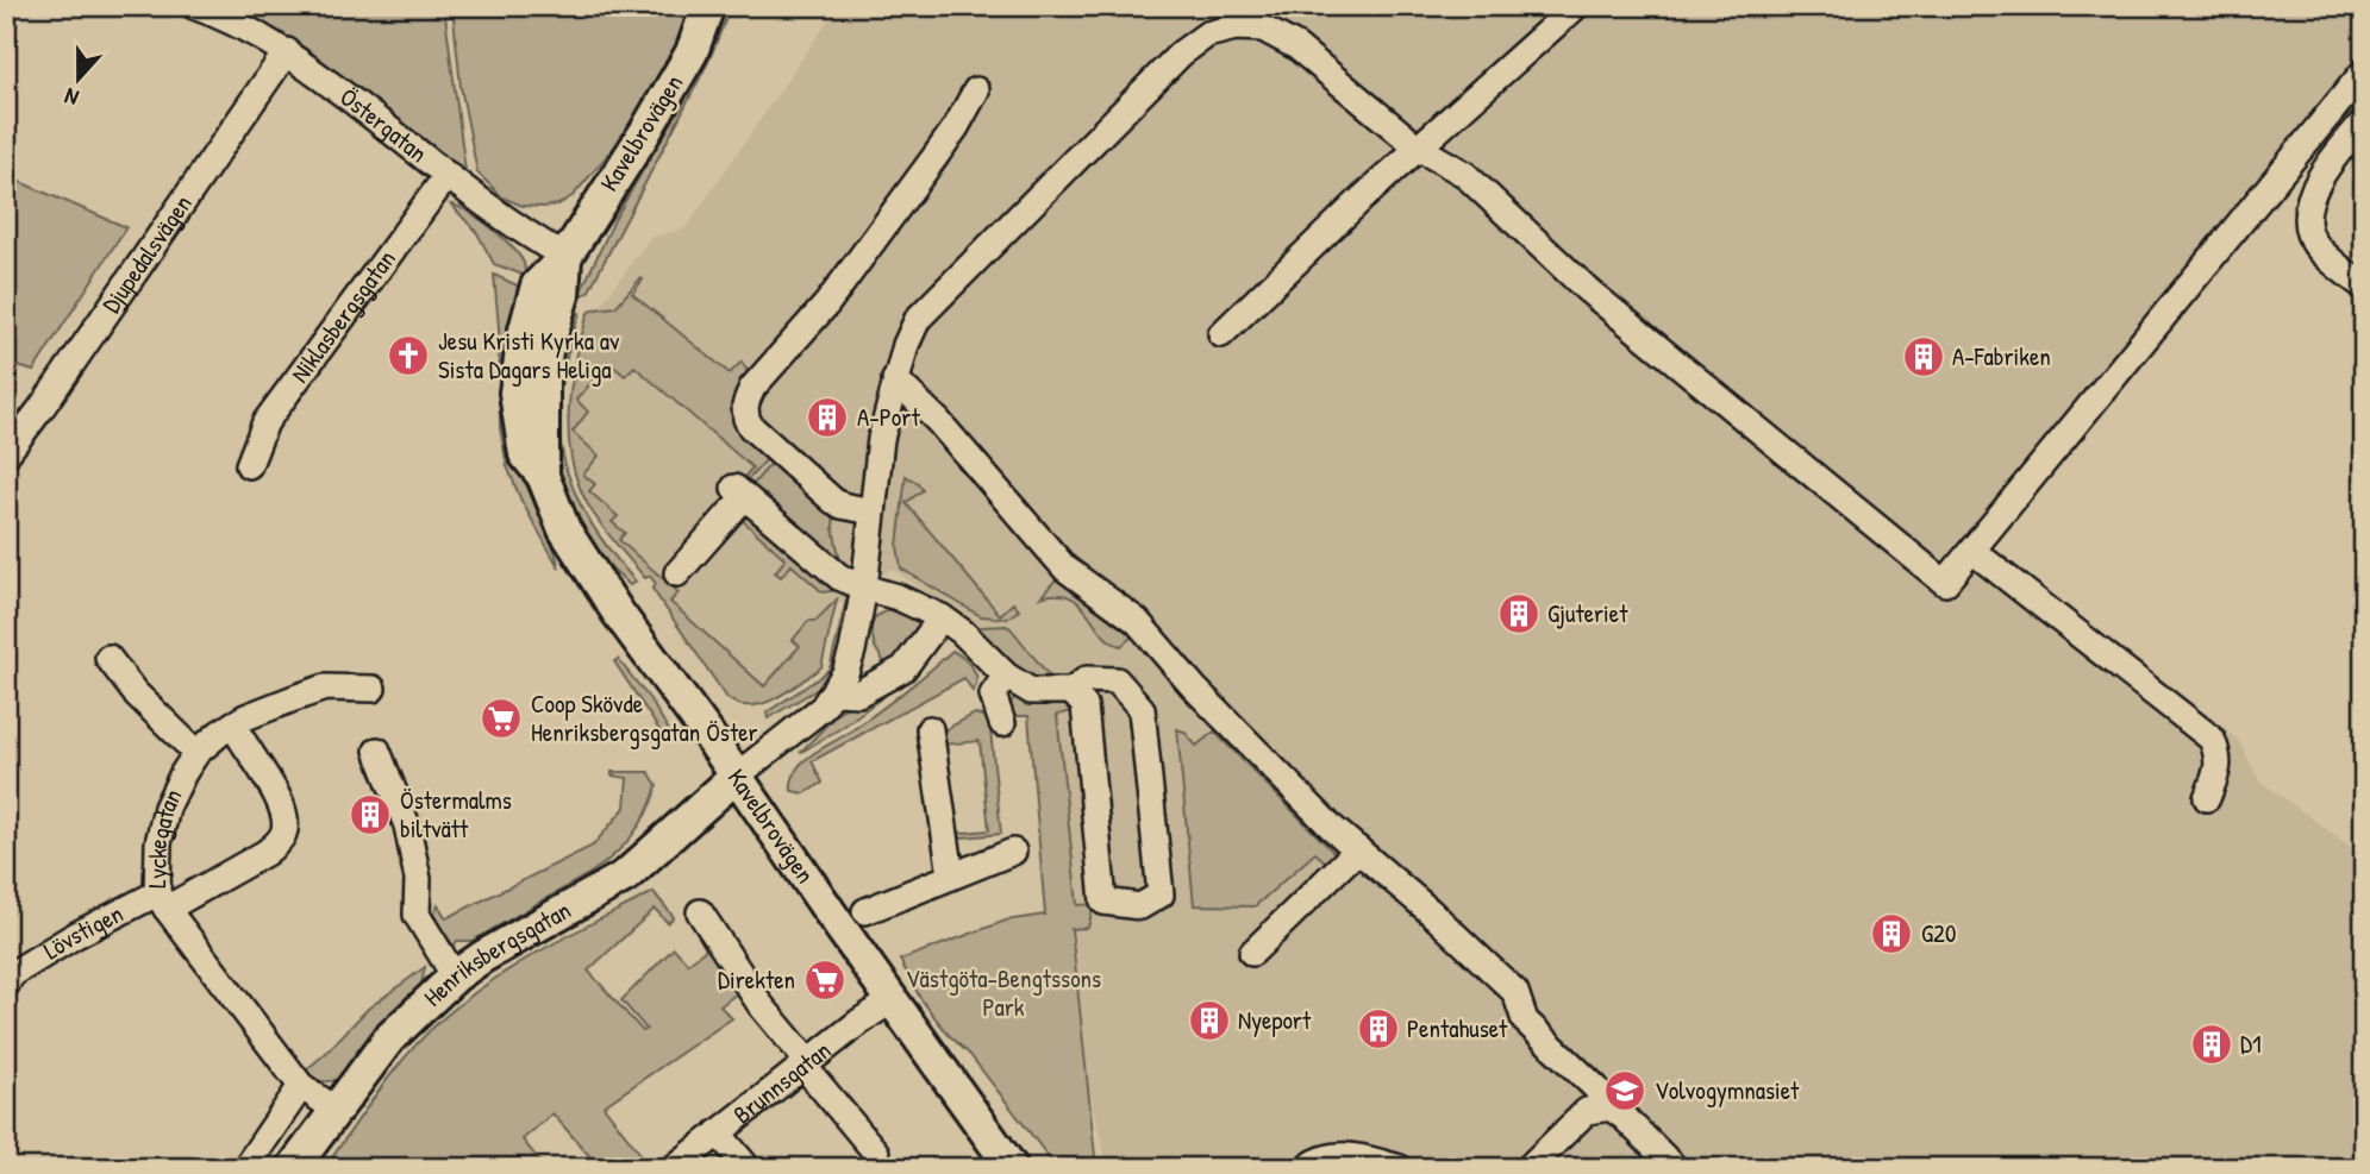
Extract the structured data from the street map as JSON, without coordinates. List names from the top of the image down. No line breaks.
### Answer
{"streets":{"main road":["Kavelbrovägen","Henriksbergsgatan"],"street":["Östergatan","Djupedalsvägen","Niklasbergsgatan","Lyckegatan","Lövstigen","Brunnsgatan"]},"crossings":[["Östergatan","Kavelbrovägen"],["Östergatan","Djupedalsvägen"],["Östergatan","Niklasbergsgatan"],["Kavelbrovägen","Henriksbergsgatan"],["Kavelbrovägen","Brunnsgatan"],["Lyckegatan","Lövstigen"],["Lyckegatan","Henriksbergsgatan"]],"parks":["Västgöta-Bengtssons Park"],"places":{"church":["Jesu Kristi Kyrka av Sista Dagars Heliga"],"building":["A-Fabriken","A-Port","Gjuteriet","Östermalms biltvätt","G20","Nyeport","Pentahuset","D1"],"supermarket":["Coop Skövde Henriksbergsgatan Öster","Direkten"],"school or university":["Volvogymnasiet"]},"north":"bottom"}
